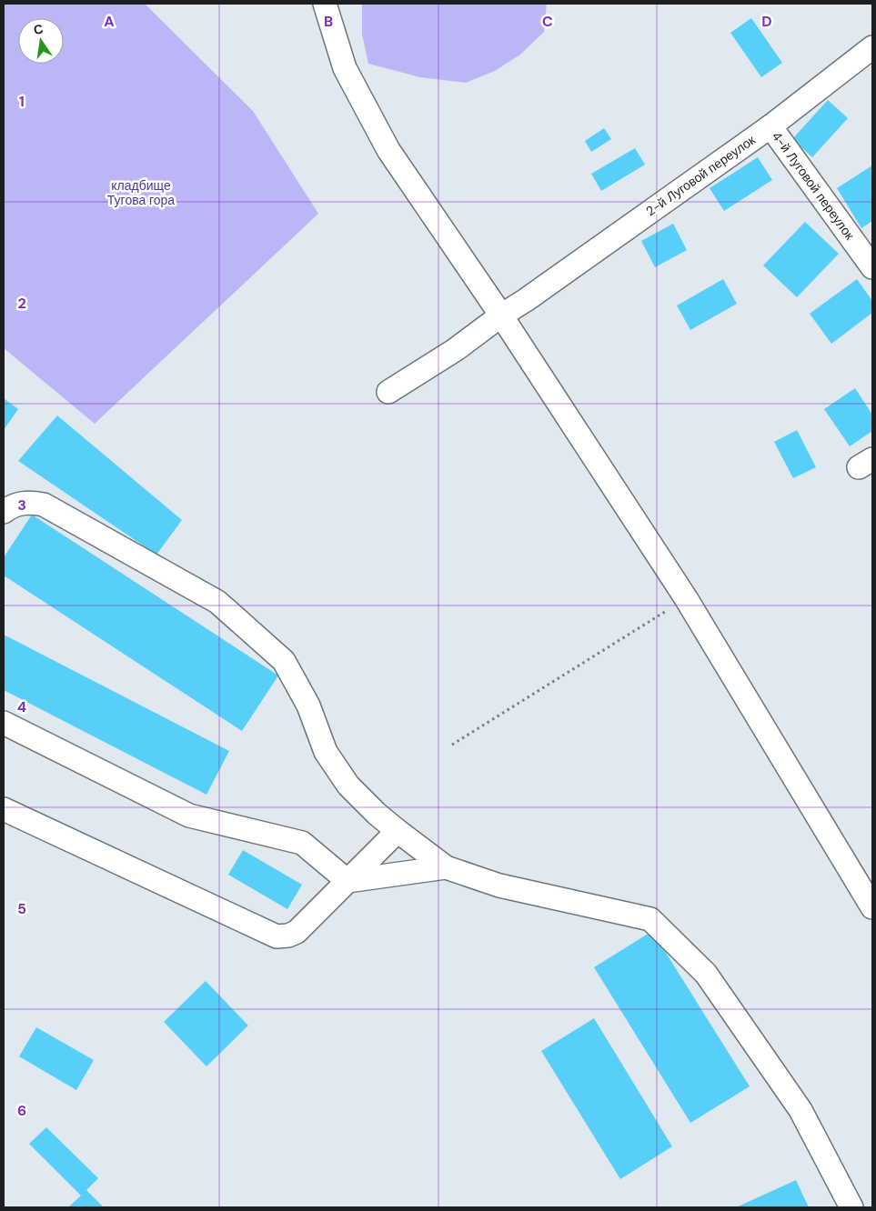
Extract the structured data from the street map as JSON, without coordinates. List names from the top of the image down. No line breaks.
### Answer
{"streets":{"street":["2-й Луговой переулок","4-й Луговой переулок"]},"crossings":[["2-й Луговой переулок","4-й Луговой переулок"]],"parks":["кладбище Тугова гора"],"north":"top","grid":{"columns":["A","B","C","D"],"rows":["1","2","3","4","5","6"]}}
